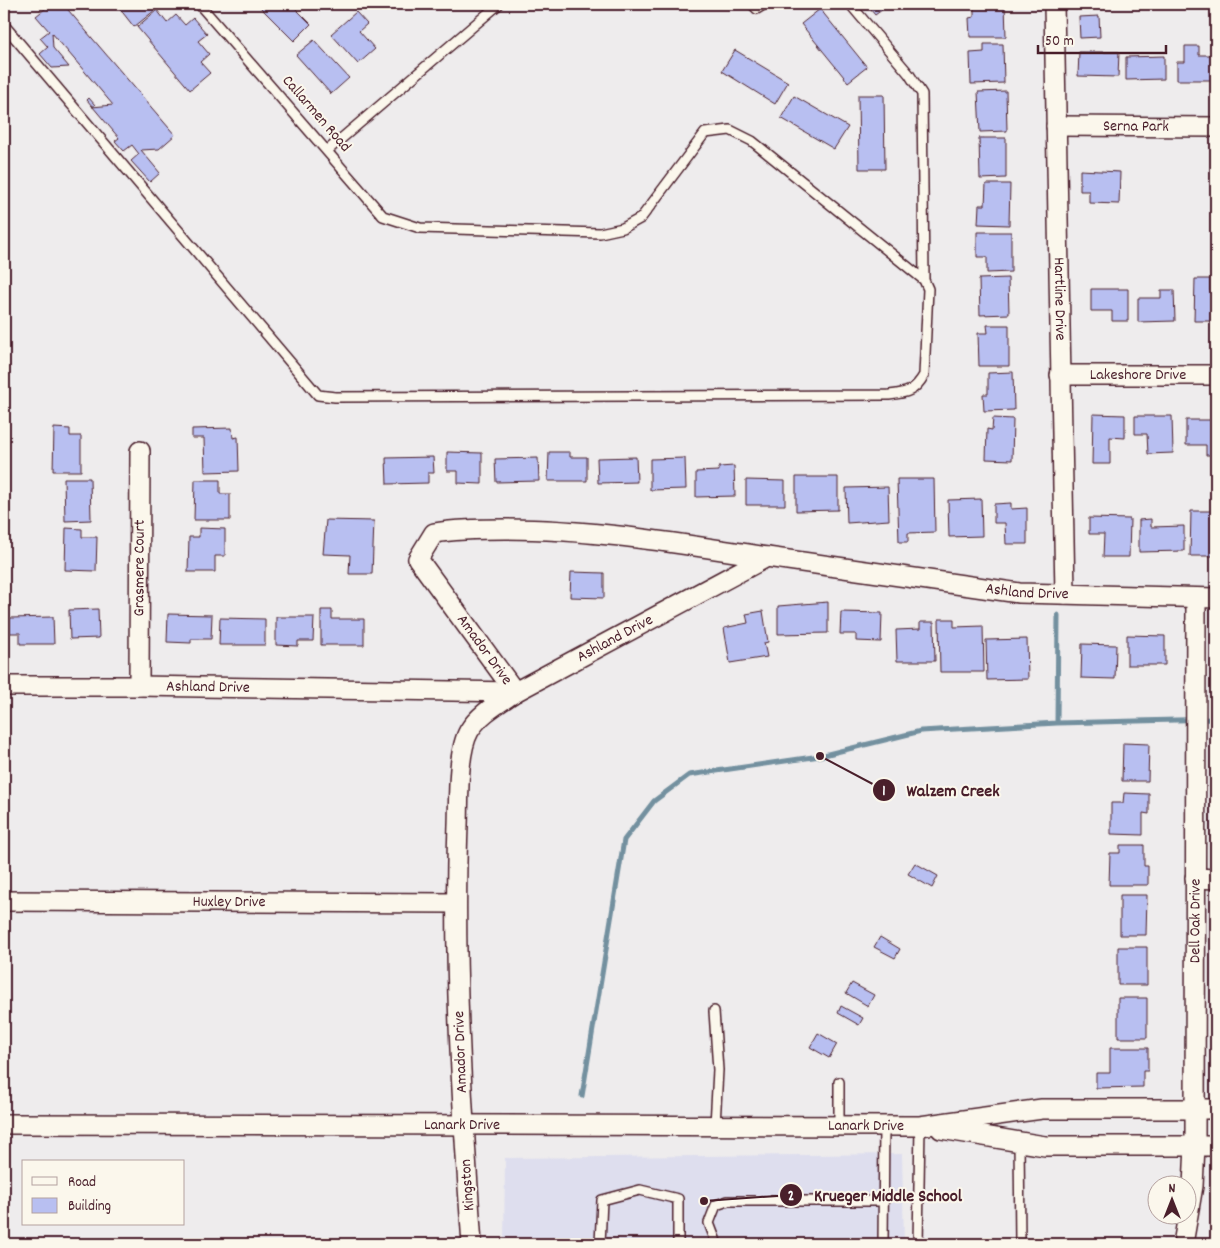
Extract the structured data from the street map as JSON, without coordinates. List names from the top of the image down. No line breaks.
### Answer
{"streets":{"street":["Serna Park","Hartline Drive","Lakeshore Drive","Grasmere Court","Ashland Drive","Amador Drive","Huxley Drive","Dell Oak Drive","Lanark Drive","Kingston"],"lane":["Callarmen Road"]},"crossings":[["Serna Park","Hartline Drive"],["Hartline Drive","Lakeshore Drive"],["Hartline Drive","Ashland Drive"],["Grasmere Court","Ashland Drive"],["Ashland Drive","Amador Drive"],["Ashland Drive","Dell Oak Drive"],["Amador Drive","Huxley Drive"],["Amador Drive","Lanark Drive"],["Amador Drive","Kingston"],["Dell Oak Drive","Lanark Drive"],["Lanark Drive","Kingston"]],"places":["Walzem Creek","Krueger Middle School"],"legend":["Road","Building"],"scale_bar":"50 m","north":"top"}
